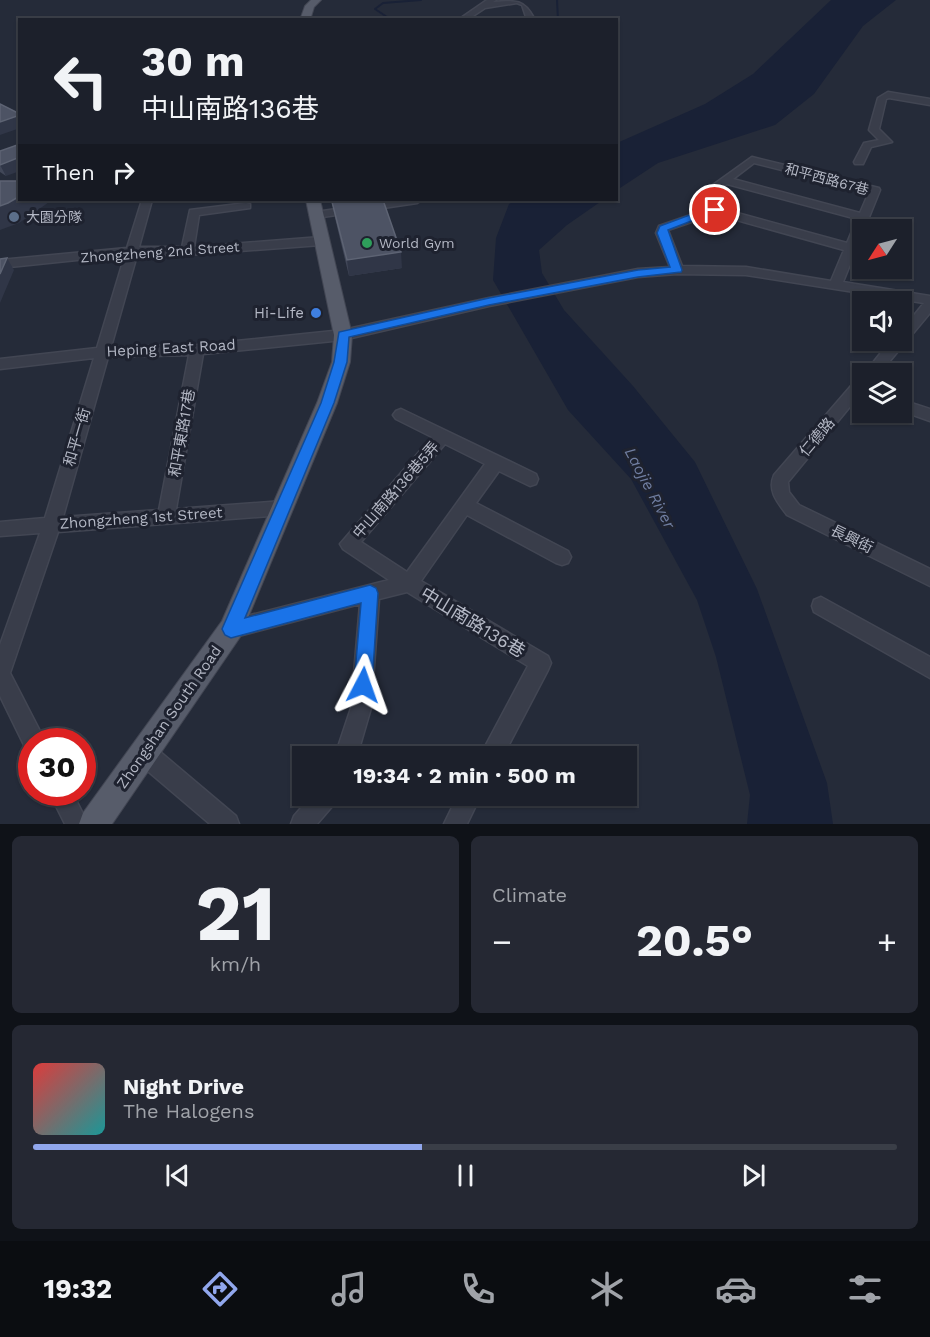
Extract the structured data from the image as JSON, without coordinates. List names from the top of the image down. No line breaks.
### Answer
{"streets":{"main road":["Zhongshan South Road"],"street":["和平西路67巷","Zhongzheng 2nd Street","Heping East Road","和平東路17巷","和平一街","仁德路","中山南路136巷5弄","Zhongzheng 1st Street","長興街","中山南路136巷"]},"crossings":[["和平西路67巷","Heping East Road"],["Zhongzheng 2nd Street","和平一街"],["Zhongzheng 2nd Street","Zhongshan South Road"],["Heping East Road","和平東路17巷"],["Heping East Road","和平一街"],["Heping East Road","Zhongshan South Road"],["和平東路17巷","Zhongzheng 1st Street"],["和平一街","Zhongzheng 1st Street"],["仁德路","長興街"],["中山南路136巷5弄","中山南路136巷"],["Zhongzheng 1st Street","Zhongshan South Road"],["中山南路136巷","Zhongshan South Road"]],"water":["Laojie River"],"places":["大園分隊","World Gym","Hi-Life"],"north":"bottom left","page":{"turn":["30 m","中山南路136巷"],"then":"Then","limit":"30","trip":"19:34 · 2 min · 500 m","tile":[["21","km/h"],"Climate"],"heat":["−","20.5°","+"],"song":["Night Drive","The Halogens"],"tabs":"19:32"}}
